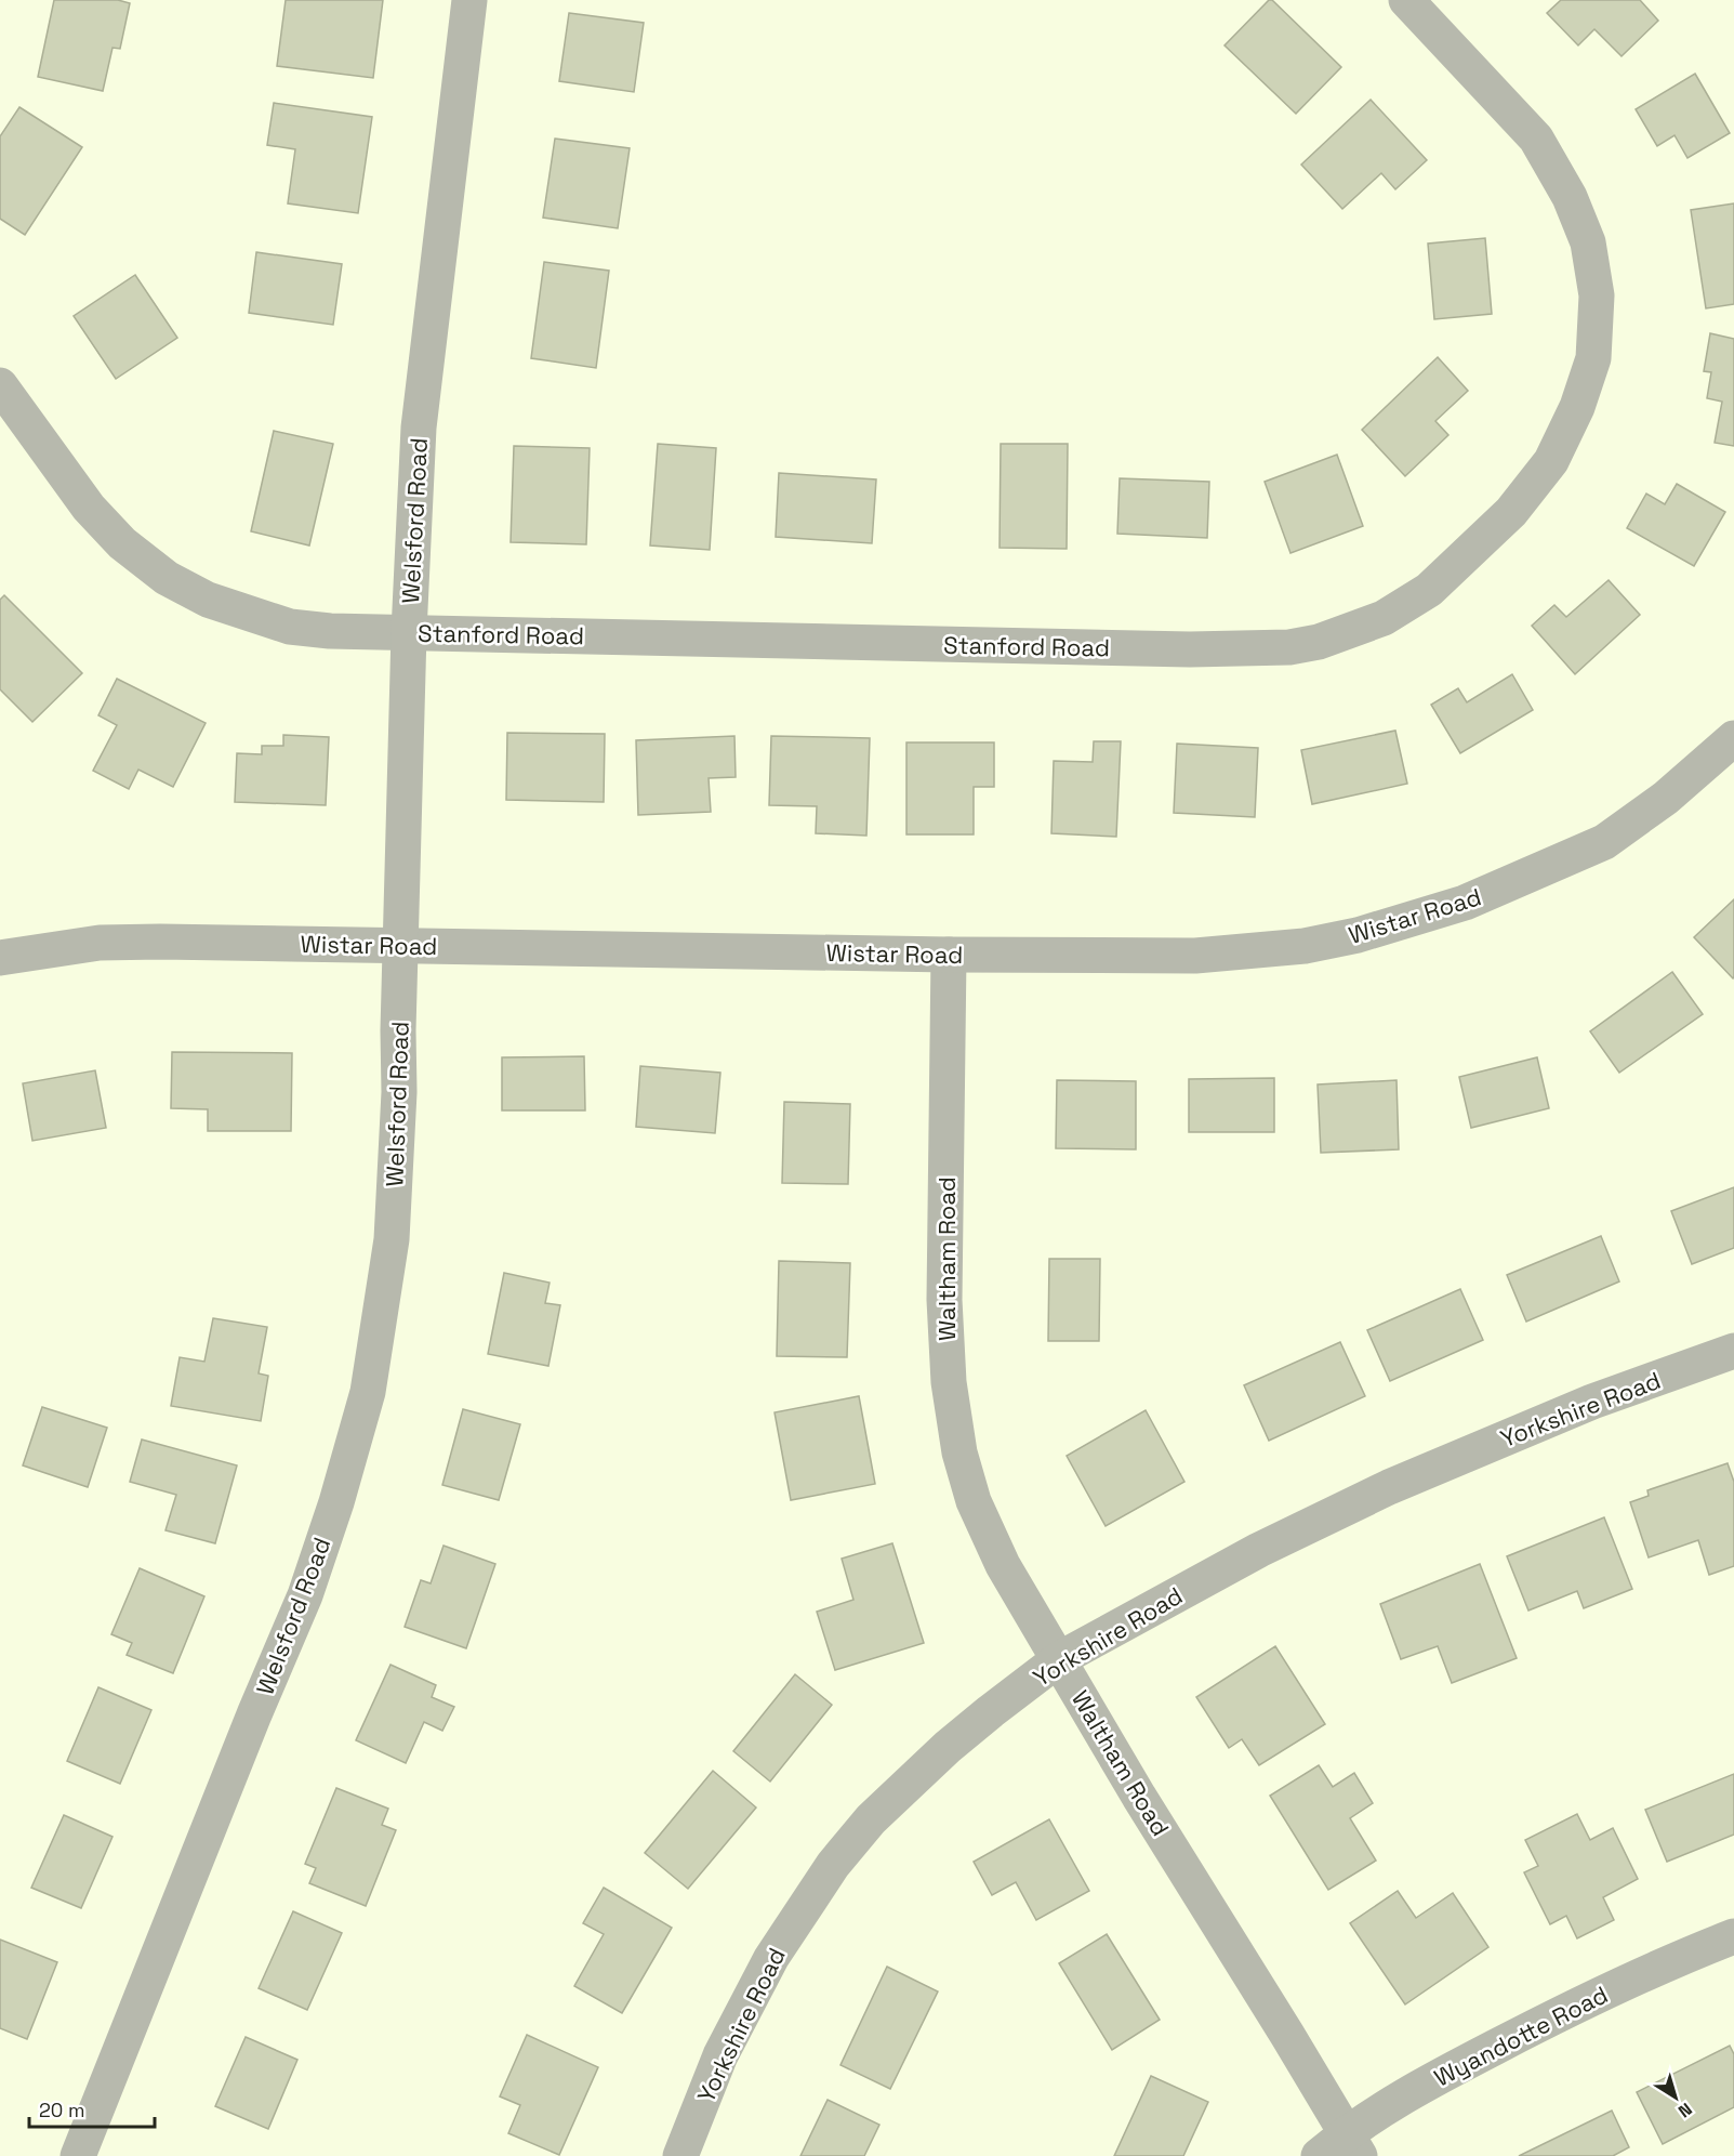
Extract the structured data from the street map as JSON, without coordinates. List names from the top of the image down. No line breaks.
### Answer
{"streets":{"street":["Welsford Road","Stanford Road","Wistar Road","Waltham Road","Yorkshire Road","Wyandotte Road"]},"crossings":[["Welsford Road","Stanford Road"],["Welsford Road","Wistar Road"],["Wistar Road","Waltham Road"],["Waltham Road","Yorkshire Road"],["Waltham Road","Wyandotte Road"]],"scale_bar":"20 m","north":"bottom right"}
